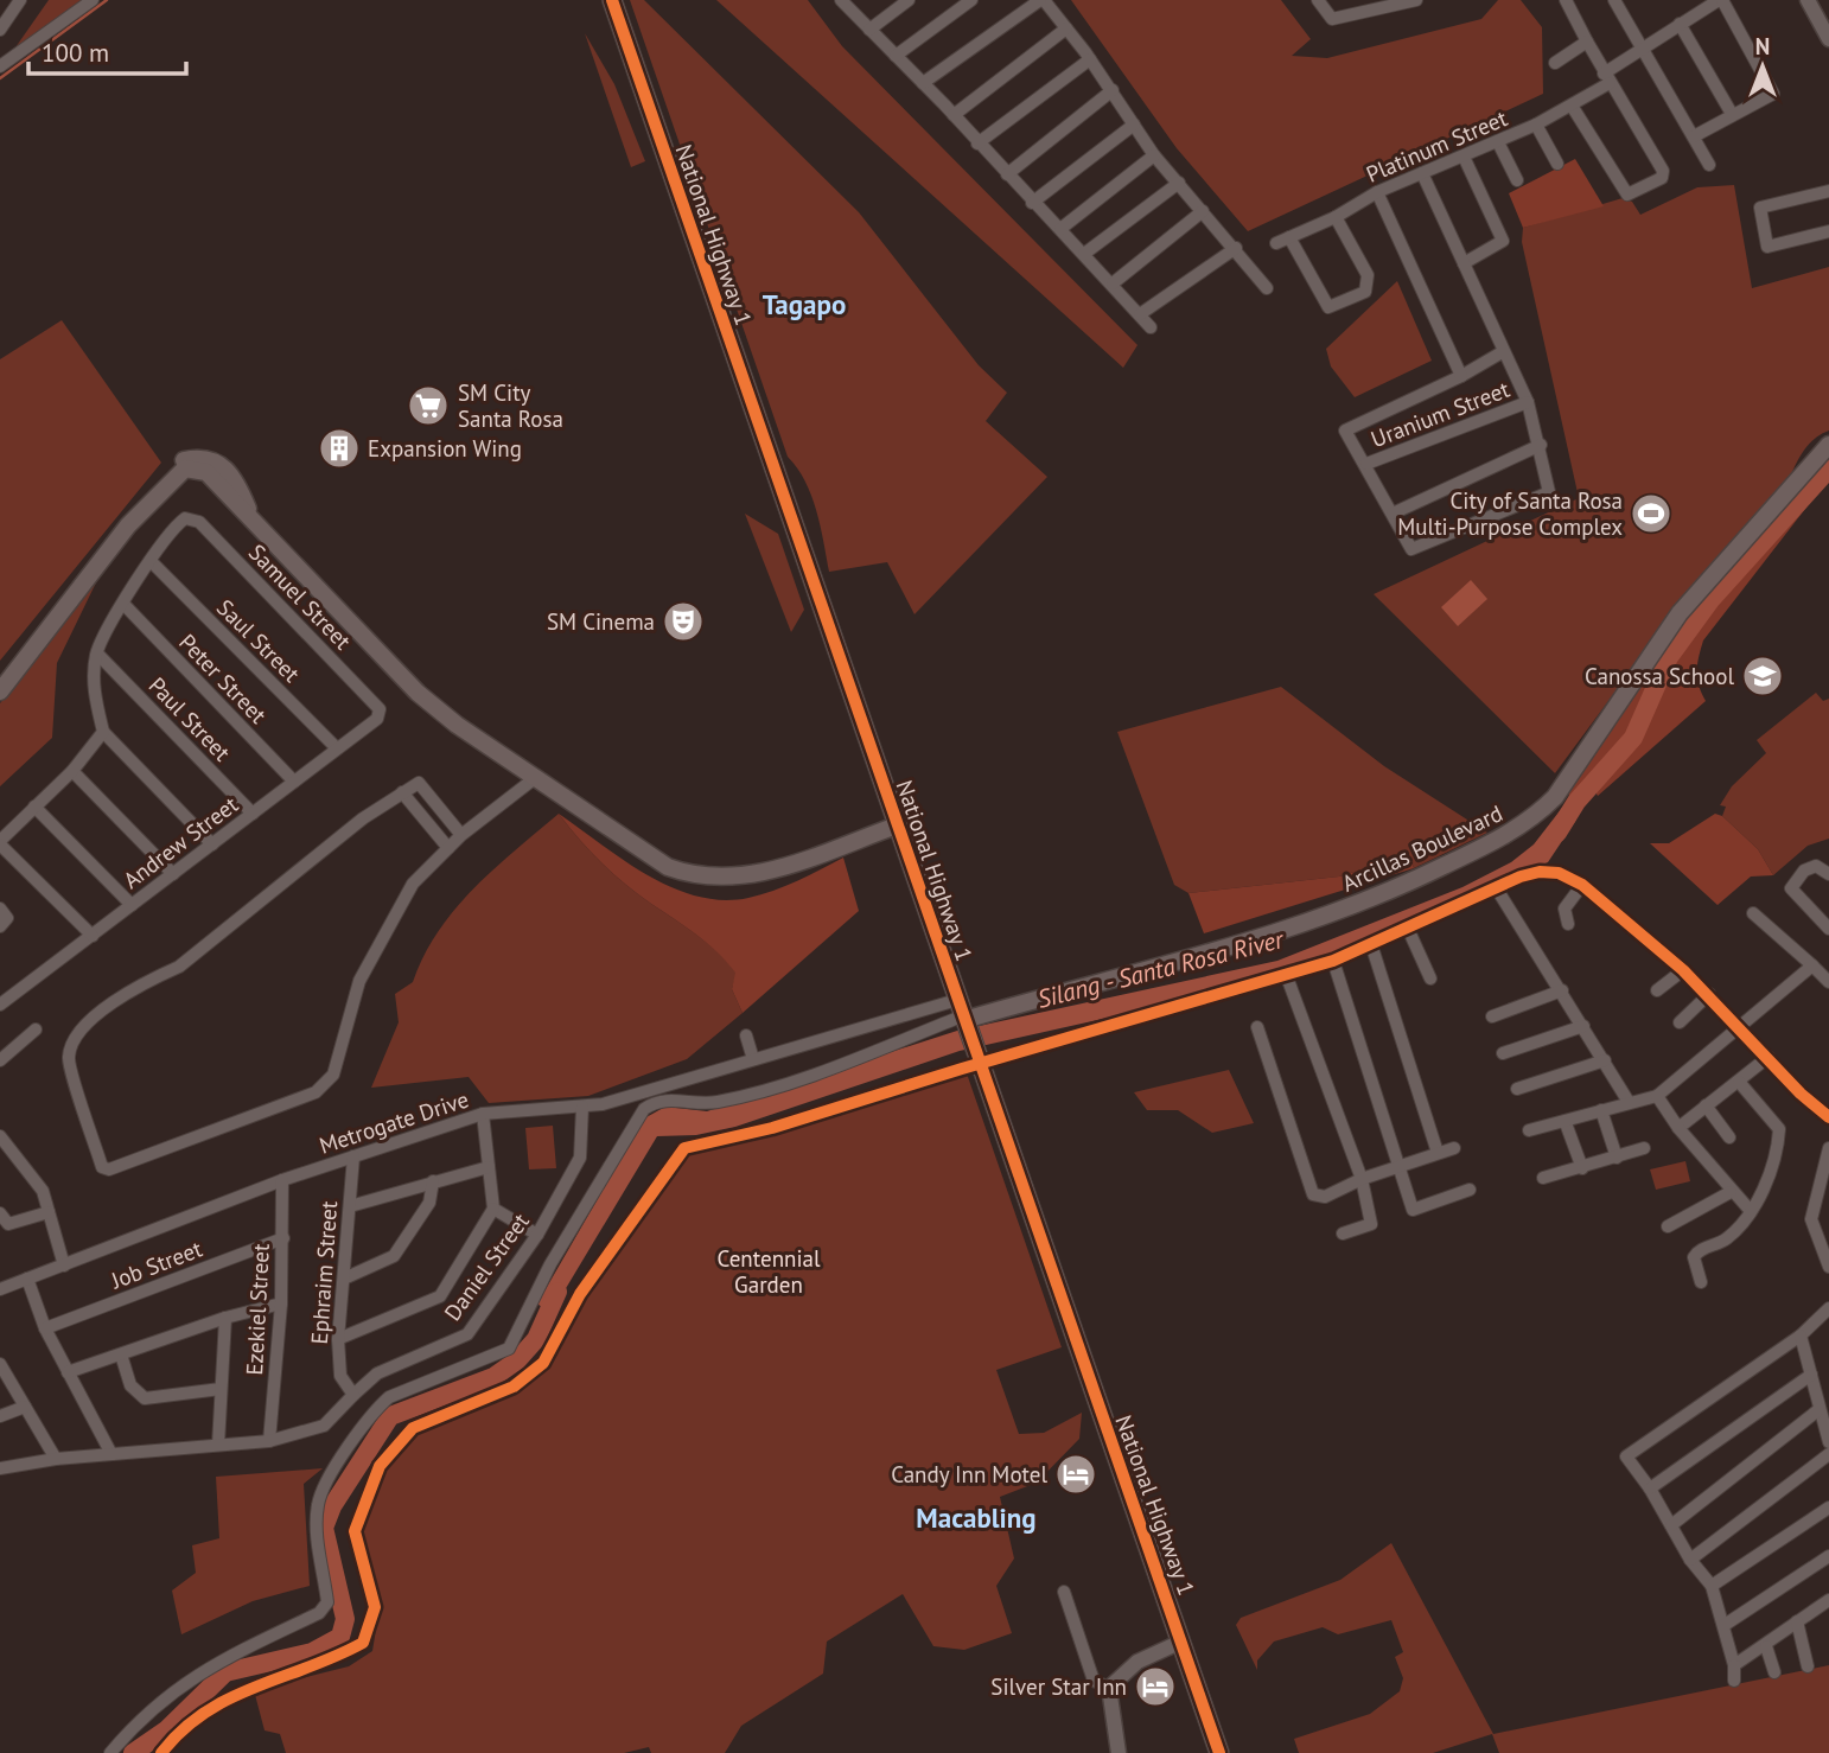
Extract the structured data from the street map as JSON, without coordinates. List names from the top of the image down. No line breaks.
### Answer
{"streets":{"highway":["National Highway 1"],"main road":["Arcillas Boulevard"],"street":["Platinum Street","Uranium Street","Samuel Street","Saul Street","Peter Street","Paul Street","Andrew Street","Metrogate Drive","Job Street","Daniel Street","Ephraim Street","Ezekiel Street"]},"crossings":[["National Highway 1","Arcillas Boulevard"],["National Highway 1","Metrogate Drive"],["Samuel Street","Saul Street"],["Samuel Street","Andrew Street"],["Saul Street","Andrew Street"],["Peter Street","Andrew Street"],["Paul Street","Andrew Street"],["Arcillas Boulevard","Metrogate Drive"],["Metrogate Drive","Daniel Street"],["Metrogate Drive","Ephraim Street"],["Metrogate Drive","Ezekiel Street"],["Job Street","Ezekiel Street"],["Daniel Street","Ephraim Street"]],"districts":["Tagapo","Macabling"],"water":["Silang - Santa Rosa River"],"parks":["Centennial Garden"],"places":{"supermarket":["SM City Santa Rosa"],"building":["Expansion Wing"],"sports":["City of Santa Rosa Multi-Purpose Complex"],"theatre":["SM Cinema"],"school or university":["Canossa School"],"hotel":["Candy Inn Motel","Silver Star Inn"]},"scale_bar":"100 m","north":"top"}
